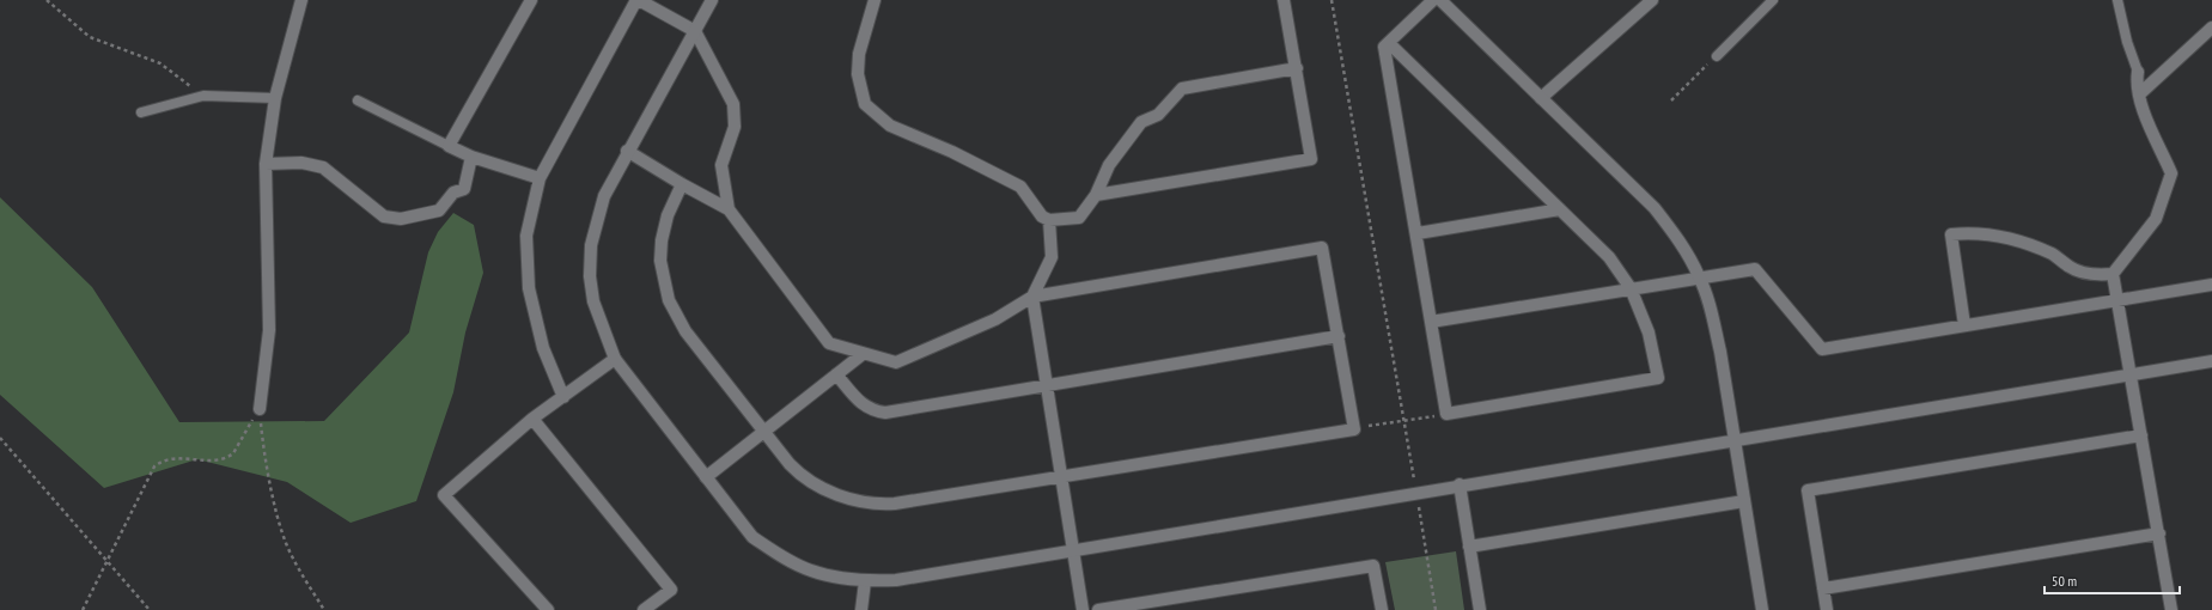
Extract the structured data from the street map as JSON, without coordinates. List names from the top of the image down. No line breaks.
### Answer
{"scale_bar":"50 m"}
